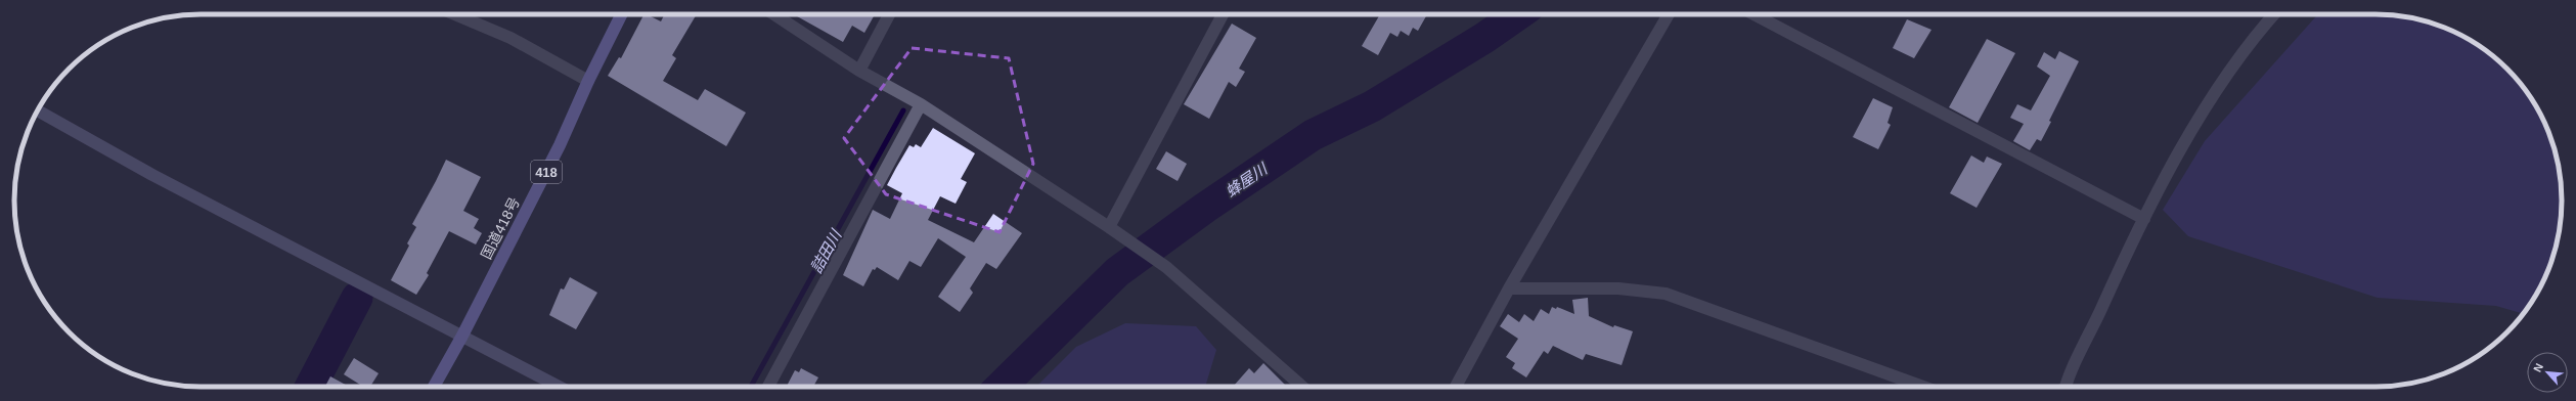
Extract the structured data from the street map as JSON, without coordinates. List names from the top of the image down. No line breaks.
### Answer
{"streets":{"highway":["418","国道418号"]},"water":["蜂屋川","詰田川"],"north":"top left"}
